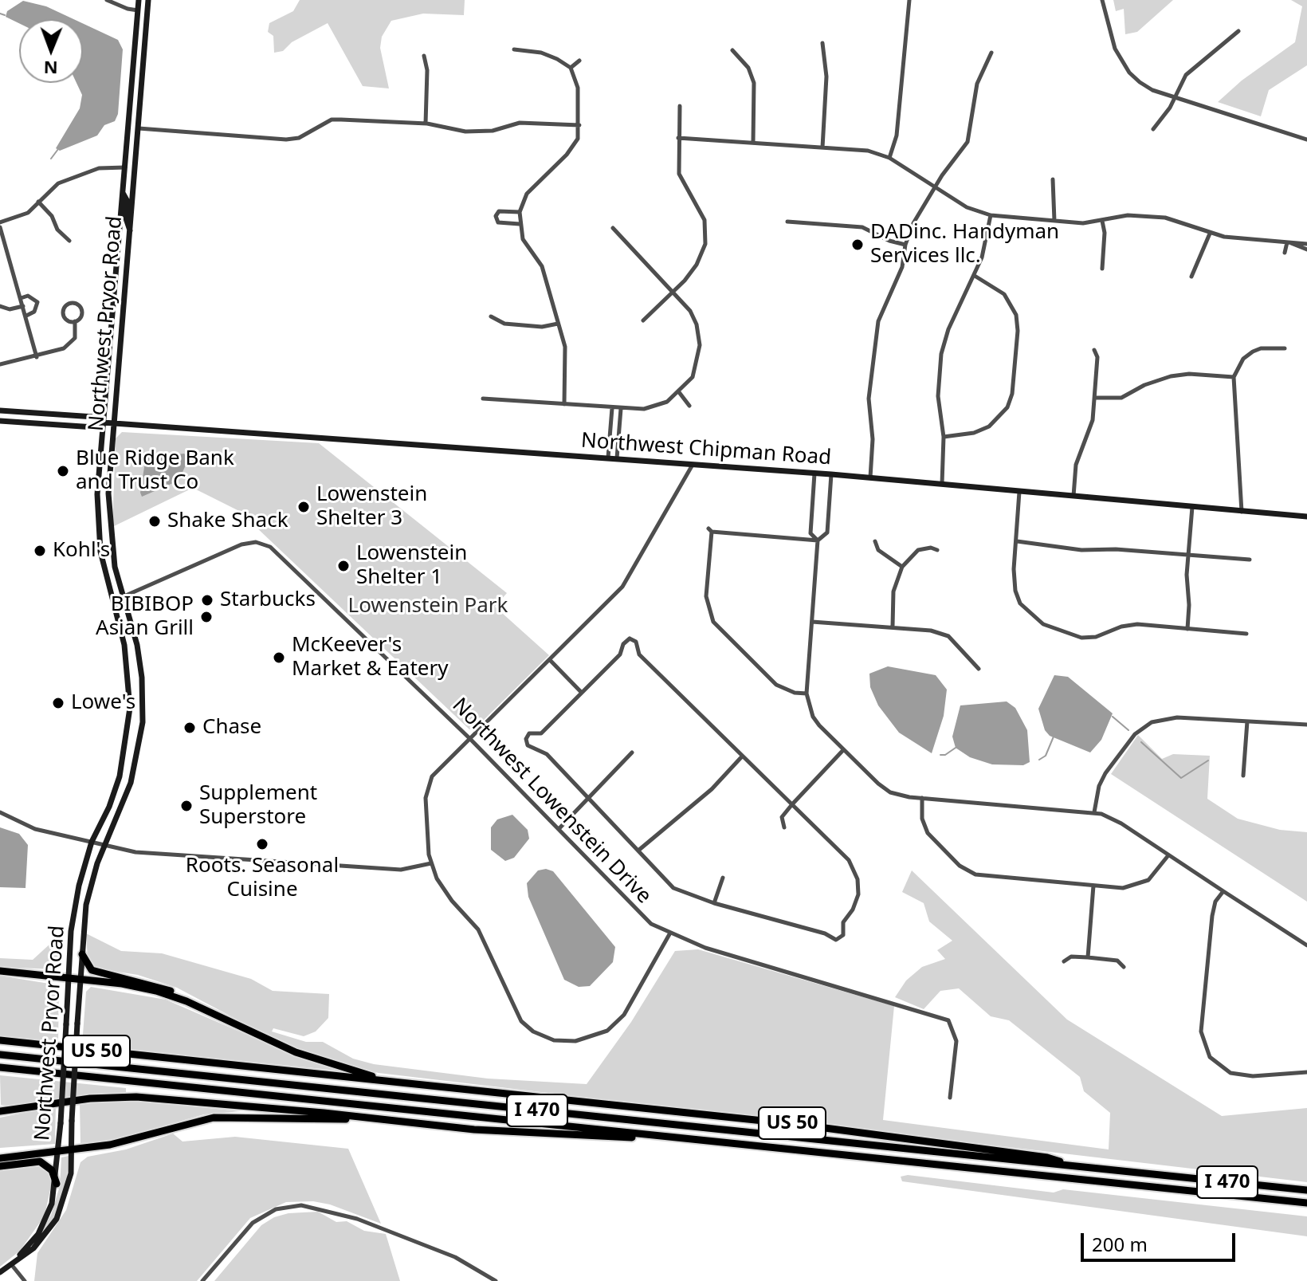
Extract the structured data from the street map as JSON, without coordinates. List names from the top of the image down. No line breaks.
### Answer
{"streets":{"highway":["US 50","I 470"],"main road":["Northwest Pryor Road","Northwest Chipman Road"],"street":["Northwest Lowenstein Drive"]},"crossings":[["Northwest Pryor Road","Northwest Chipman Road"],["Northwest Pryor Road","Northwest Lowenstein Drive"],["US 50","I 470"]],"parks":["Lowenstein Park"],"places":["DADinc. Handyman Services llc.","Blue Ridge Bank and Trust Co","Lowenstein Shelter 3","Shake Shack","Kohl's","Lowenstein Shelter 1","Starbucks","BIBIBOP Asian Grill","McKeever's Market & Eatery","Lowe's","Chase","Supplement Superstore","Roots. Seasonal Cuisine"],"scale_bar":"200 m","north":"bottom"}
